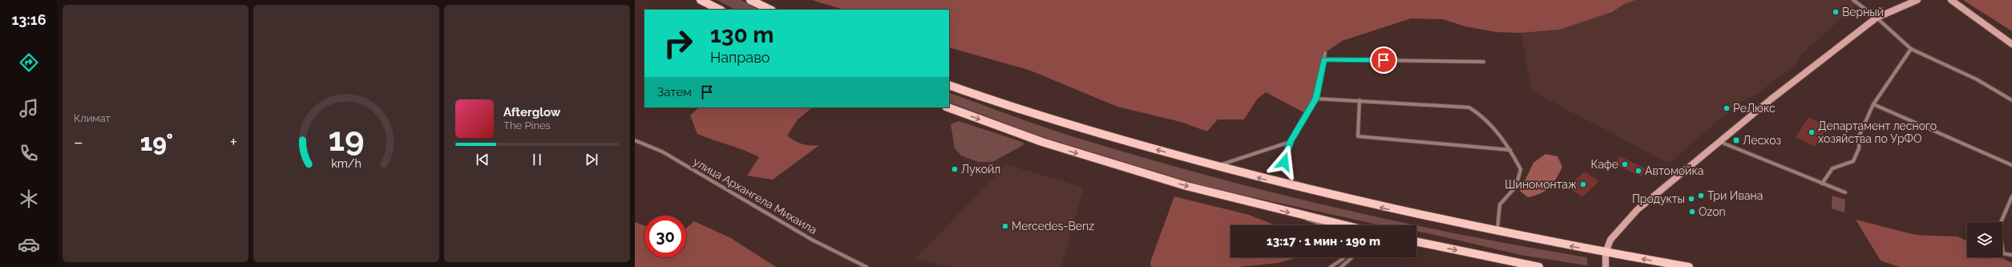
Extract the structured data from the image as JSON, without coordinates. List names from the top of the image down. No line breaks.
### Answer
{"streets":{"street":["улица Архангела Михаила"]},"places":{"other":["Верный","РеЛюкс","Департамент лесного хозяйства по УрФО","Кафе","Лукойл","Автомойка","Шиномонтаж","Три Ивана","Продукты","Ozon","Mercedes-Benz"],"transit":["Лесхоз"]},"page":{"tabs":"13:16","tile":"Климат","turn":["130 m","Направо"],"then":"Затем","song":["Afterglow","The Pines"],"heat":["−","19°","+"],"limit":"30","trip":"13:17 · 1 мин · 190 m","gauge":["19","km/h"]}}
